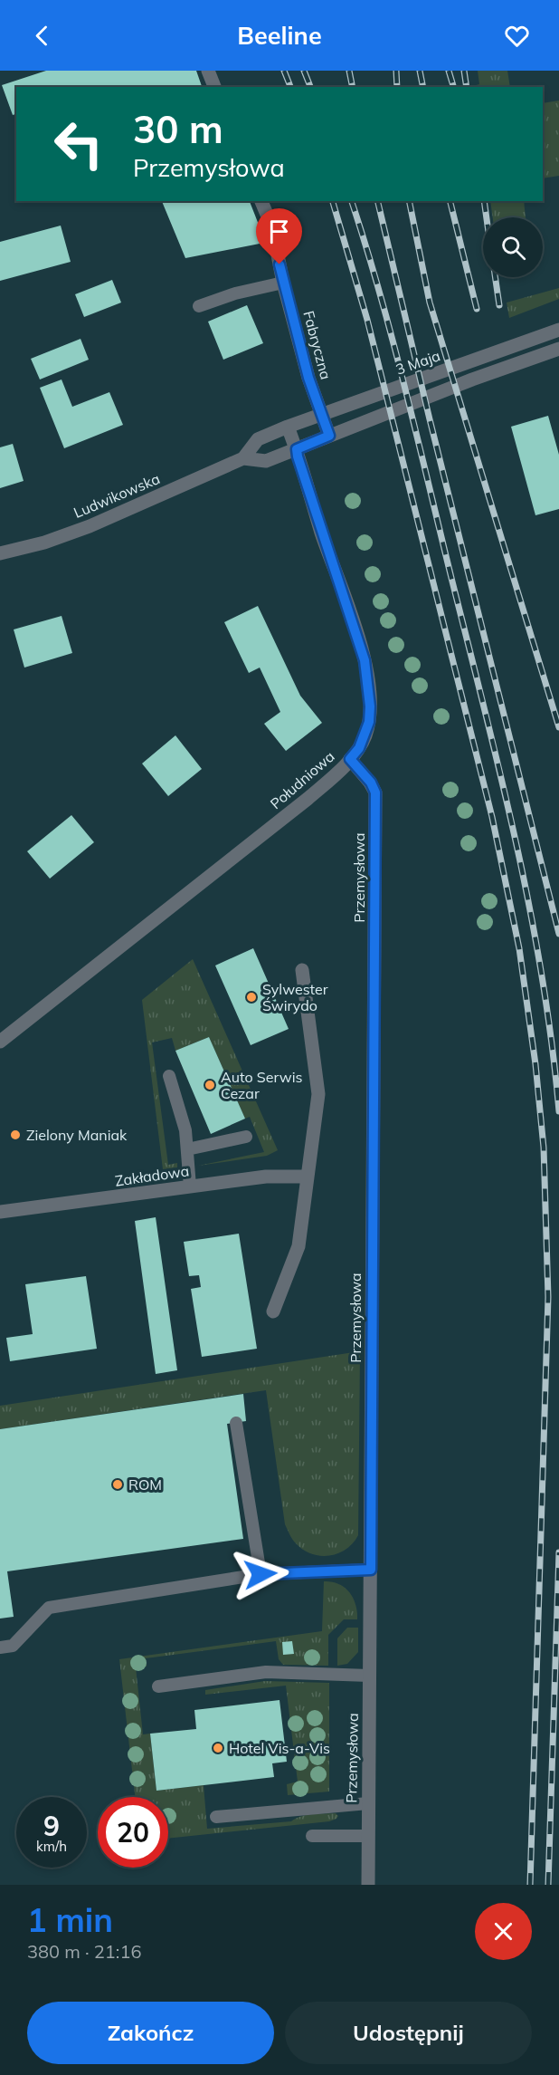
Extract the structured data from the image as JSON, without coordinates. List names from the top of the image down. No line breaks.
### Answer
{"streets":{"street":["Fabryczna","3 Maja","Ludwikowska","Południowa","Przemysłowa","Zakładowa"]},"crossings":[["Fabryczna","3 Maja"],["3 Maja","Ludwikowska"],["3 Maja","Południowa"],["Ludwikowska","Południowa"],["Południowa","Przemysłowa"]],"places":["Sylwester Świrydo","Auto Serwis Cezar","Zielony Maniak","ROM","Hotel Vis-a-Vis"],"page":{"header":"Beeline","turn":["30 m","Przemysłowa"],"speed":"9 km/h","limit":"20","heading":["1 min","380 m · 21:16"],"buttons":["Zakończ","Udostępnij"]}}
